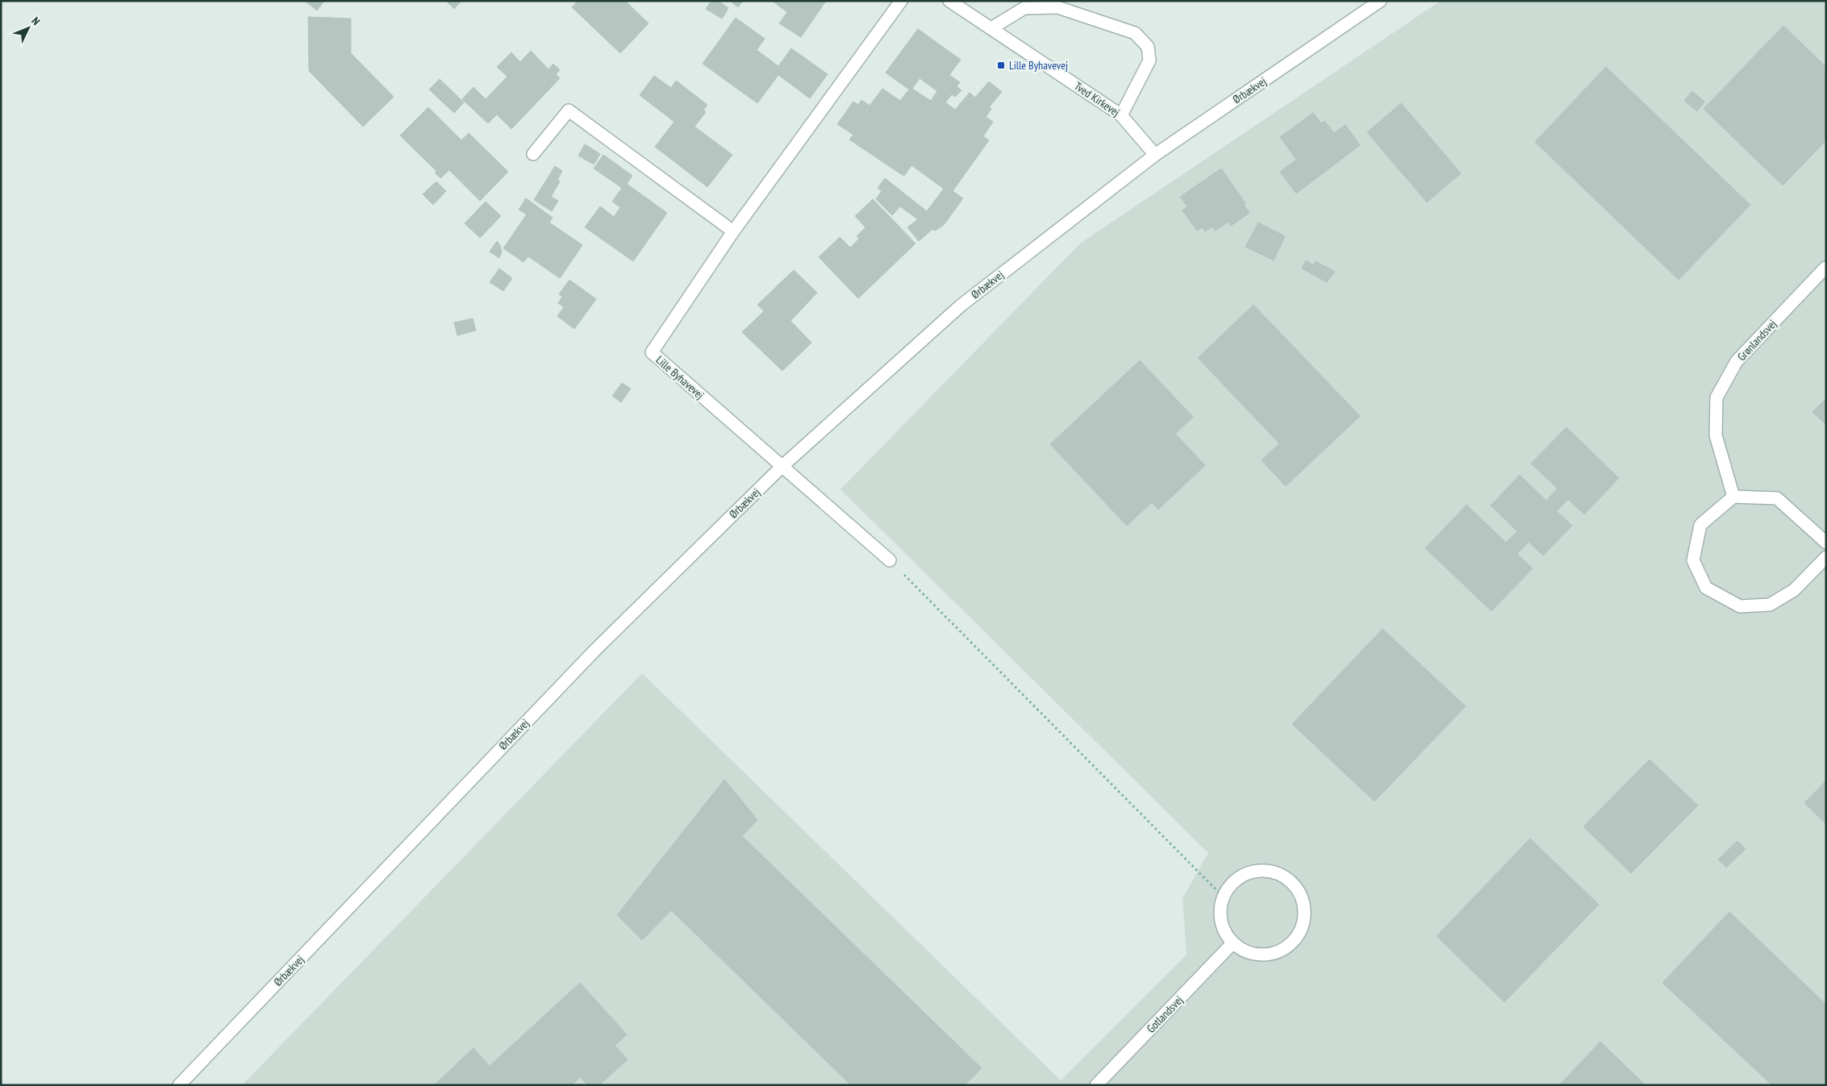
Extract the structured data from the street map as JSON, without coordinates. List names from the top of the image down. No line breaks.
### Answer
{"streets":{"street":["Ørbækvej","Tved Kirkevej","Grønlandsvej","Lille Byhavevej","Gotlandsvej"]},"crossings":[["Ørbækvej","Tved Kirkevej"],["Ørbækvej","Lille Byhavevej"]],"places":{"transit":["Lille Byhavevej"]},"north":"top right"}
